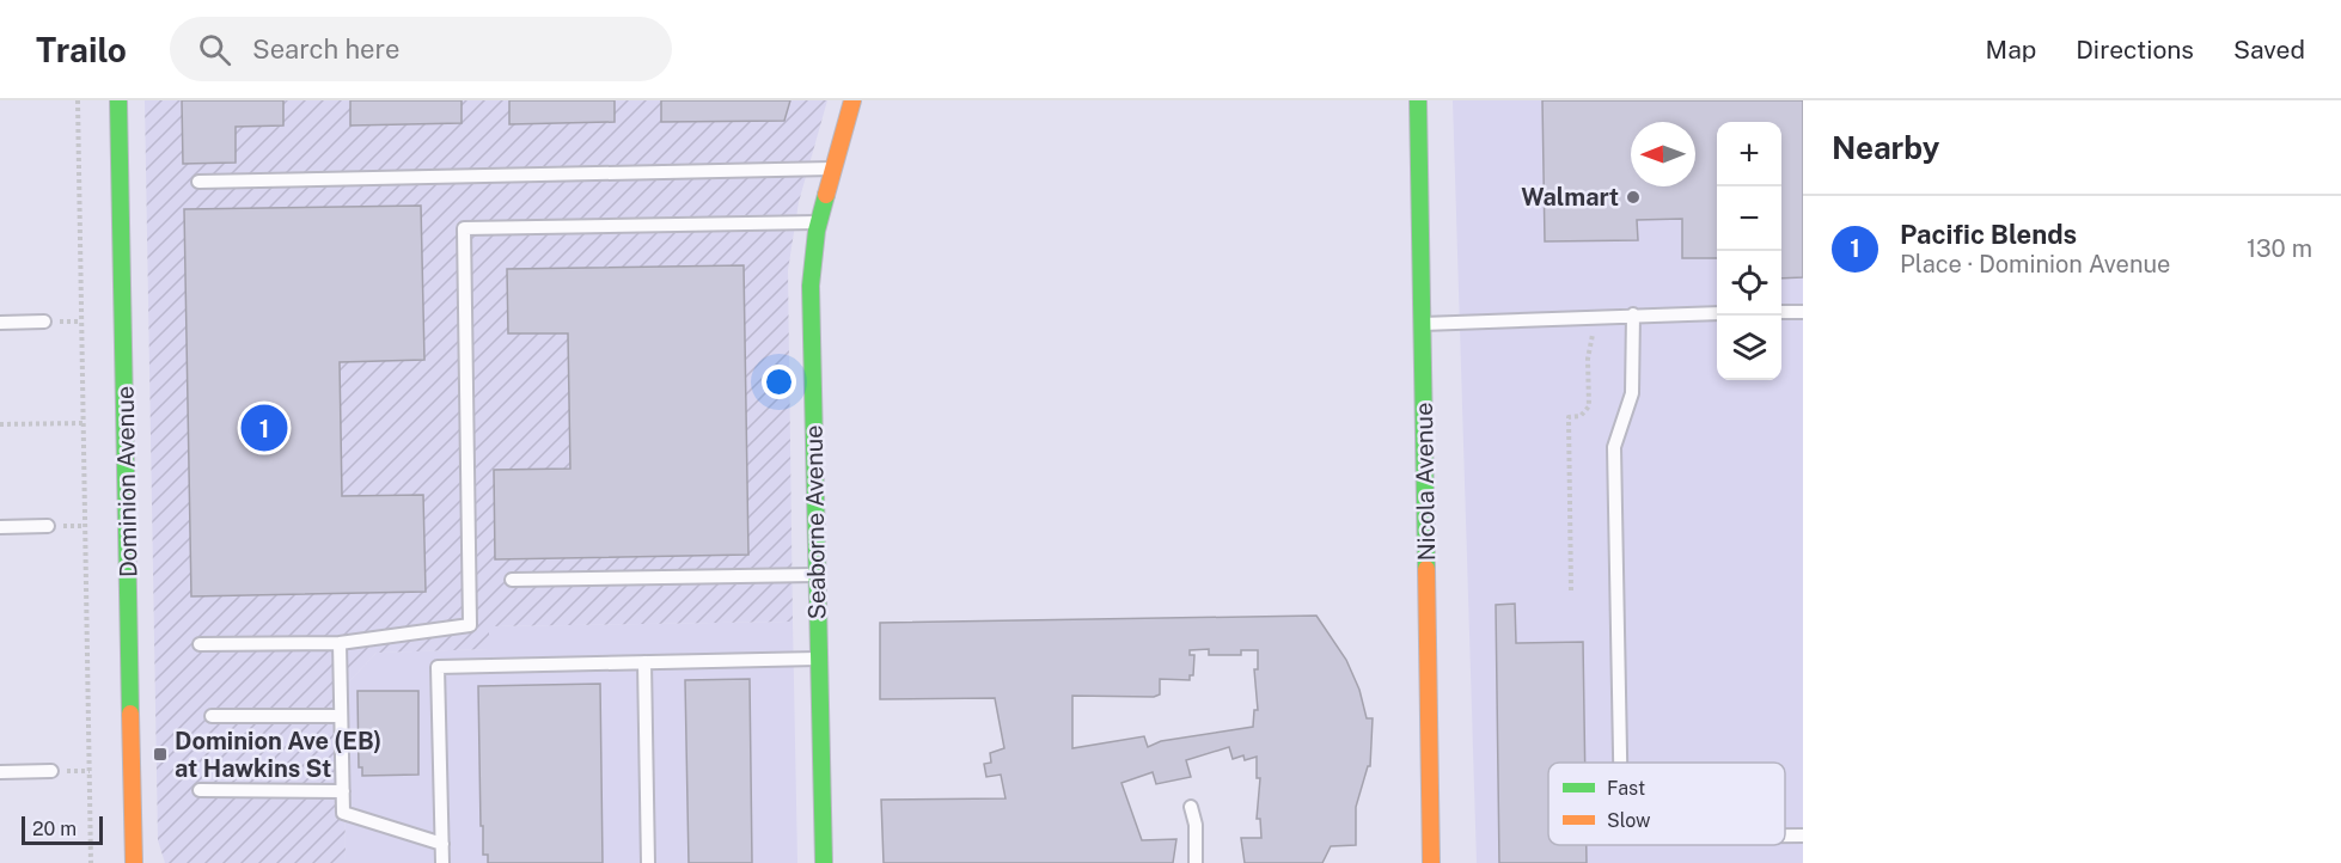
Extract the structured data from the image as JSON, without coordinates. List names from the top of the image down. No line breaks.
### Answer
{"streets":{"street":["Dominion Avenue","Nicola Avenue","Seaborne Avenue"]},"places":{"other":["Walmart"],"transit":["Dominion Ave (EB) at Hawkins St"]},"legend":["Fast","Slow"],"scale_bar":"20 m","north":"left","page":{"header":"Trailo","search":"Search here","nav":["Map","Directions","Saved"],"heading":"Nearby","map_buttons":["+","−"],"list":[{"mark":"1","name":"Pacific Blends","note":"Place · Dominion Avenue","value":"130 m"}],"pins":"1","scale":"20 m"}}
